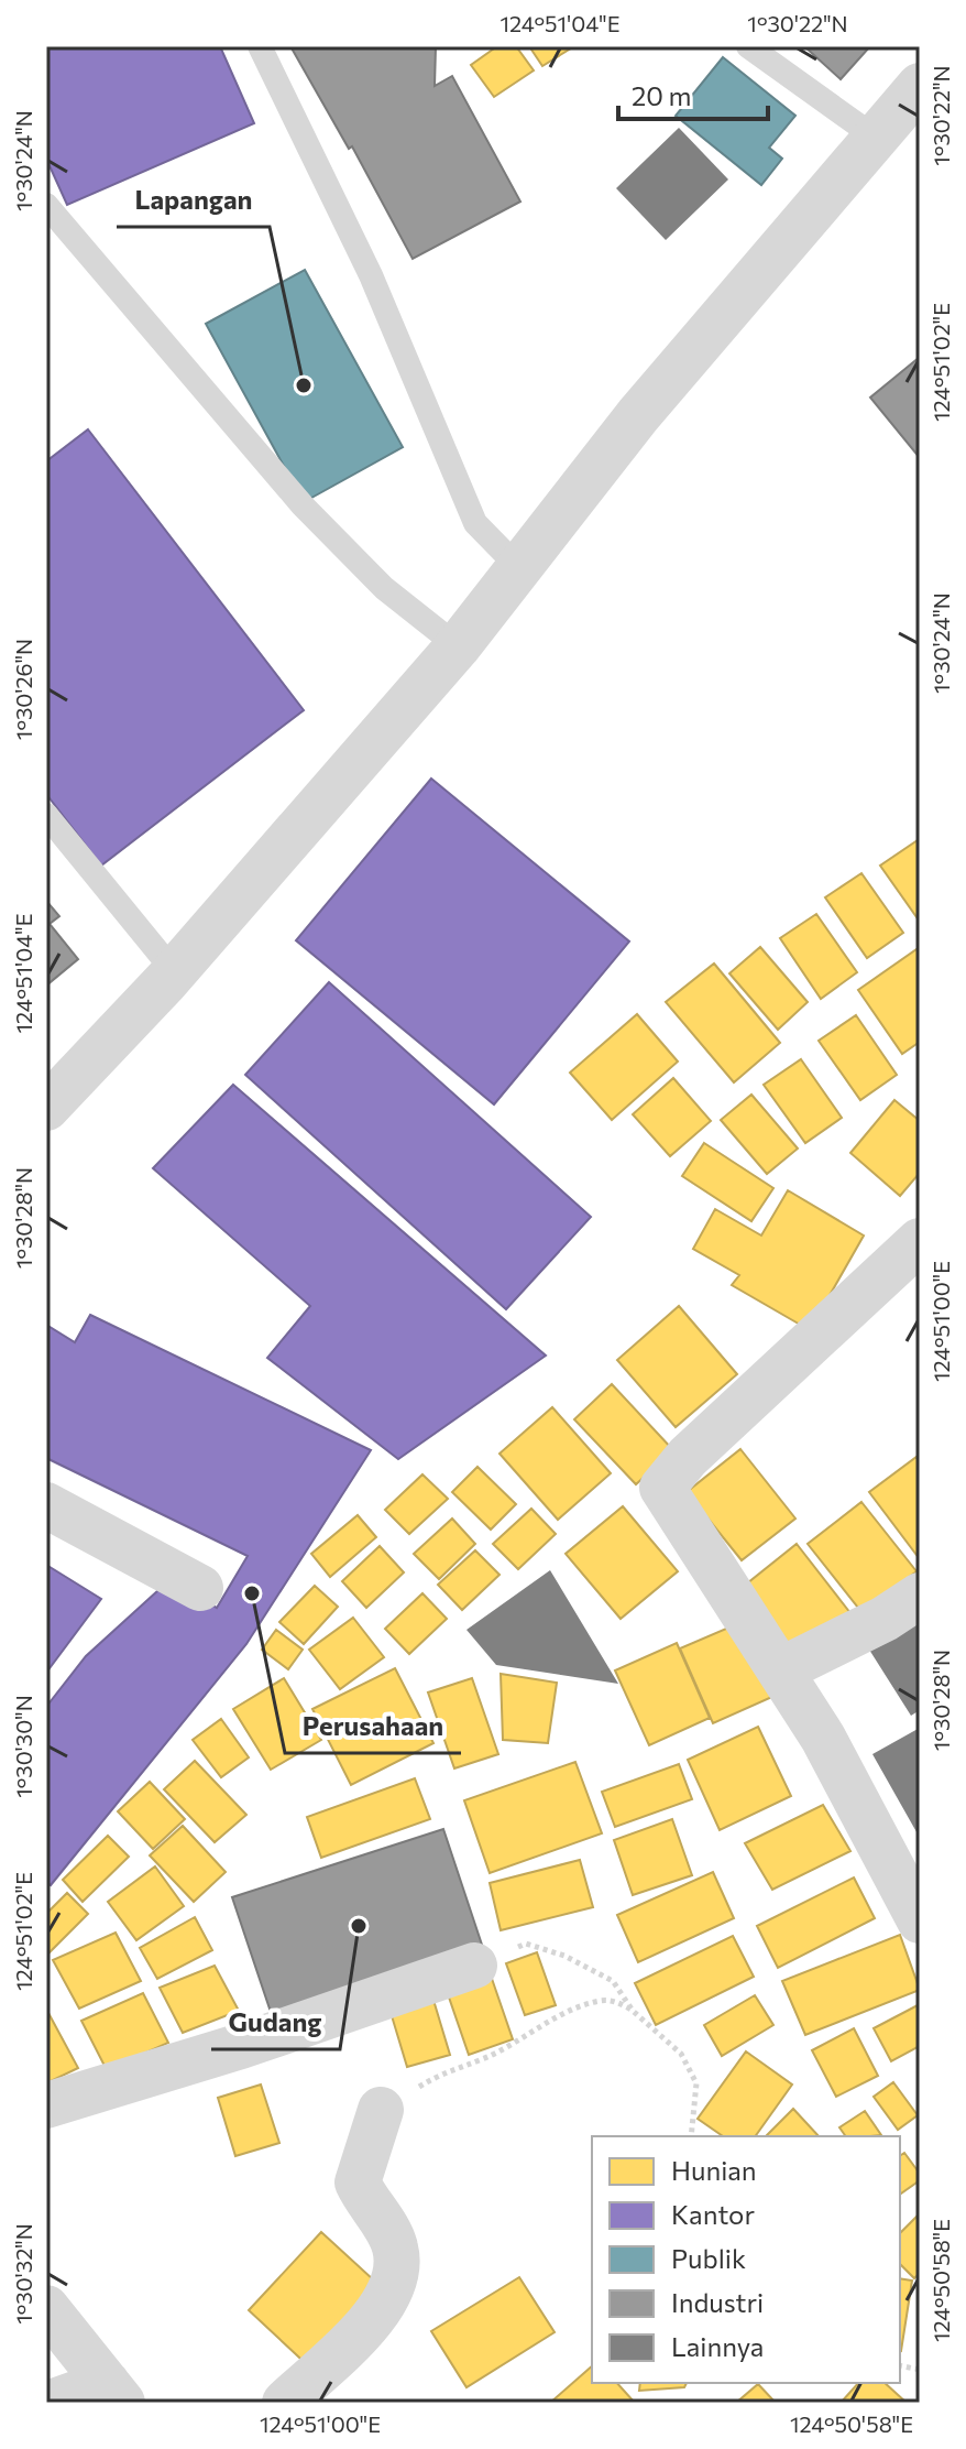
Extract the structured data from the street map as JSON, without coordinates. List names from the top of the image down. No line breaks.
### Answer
{"places":["Lapangan","Perusahaan","Gudang"],"legend":["Hunian","Kantor","Publik","Industri","Lainnya"],"scale_bar":"20 m","coordinates":["124°51'04\"E","1°30'22\"N","1°30'24\"N","124°51'02\"E","1°30'26\"N","1°30'28\"N","124°51'00\"E","1°30'30\"N","1°30'32\"N","124°50'58\"E"]}
